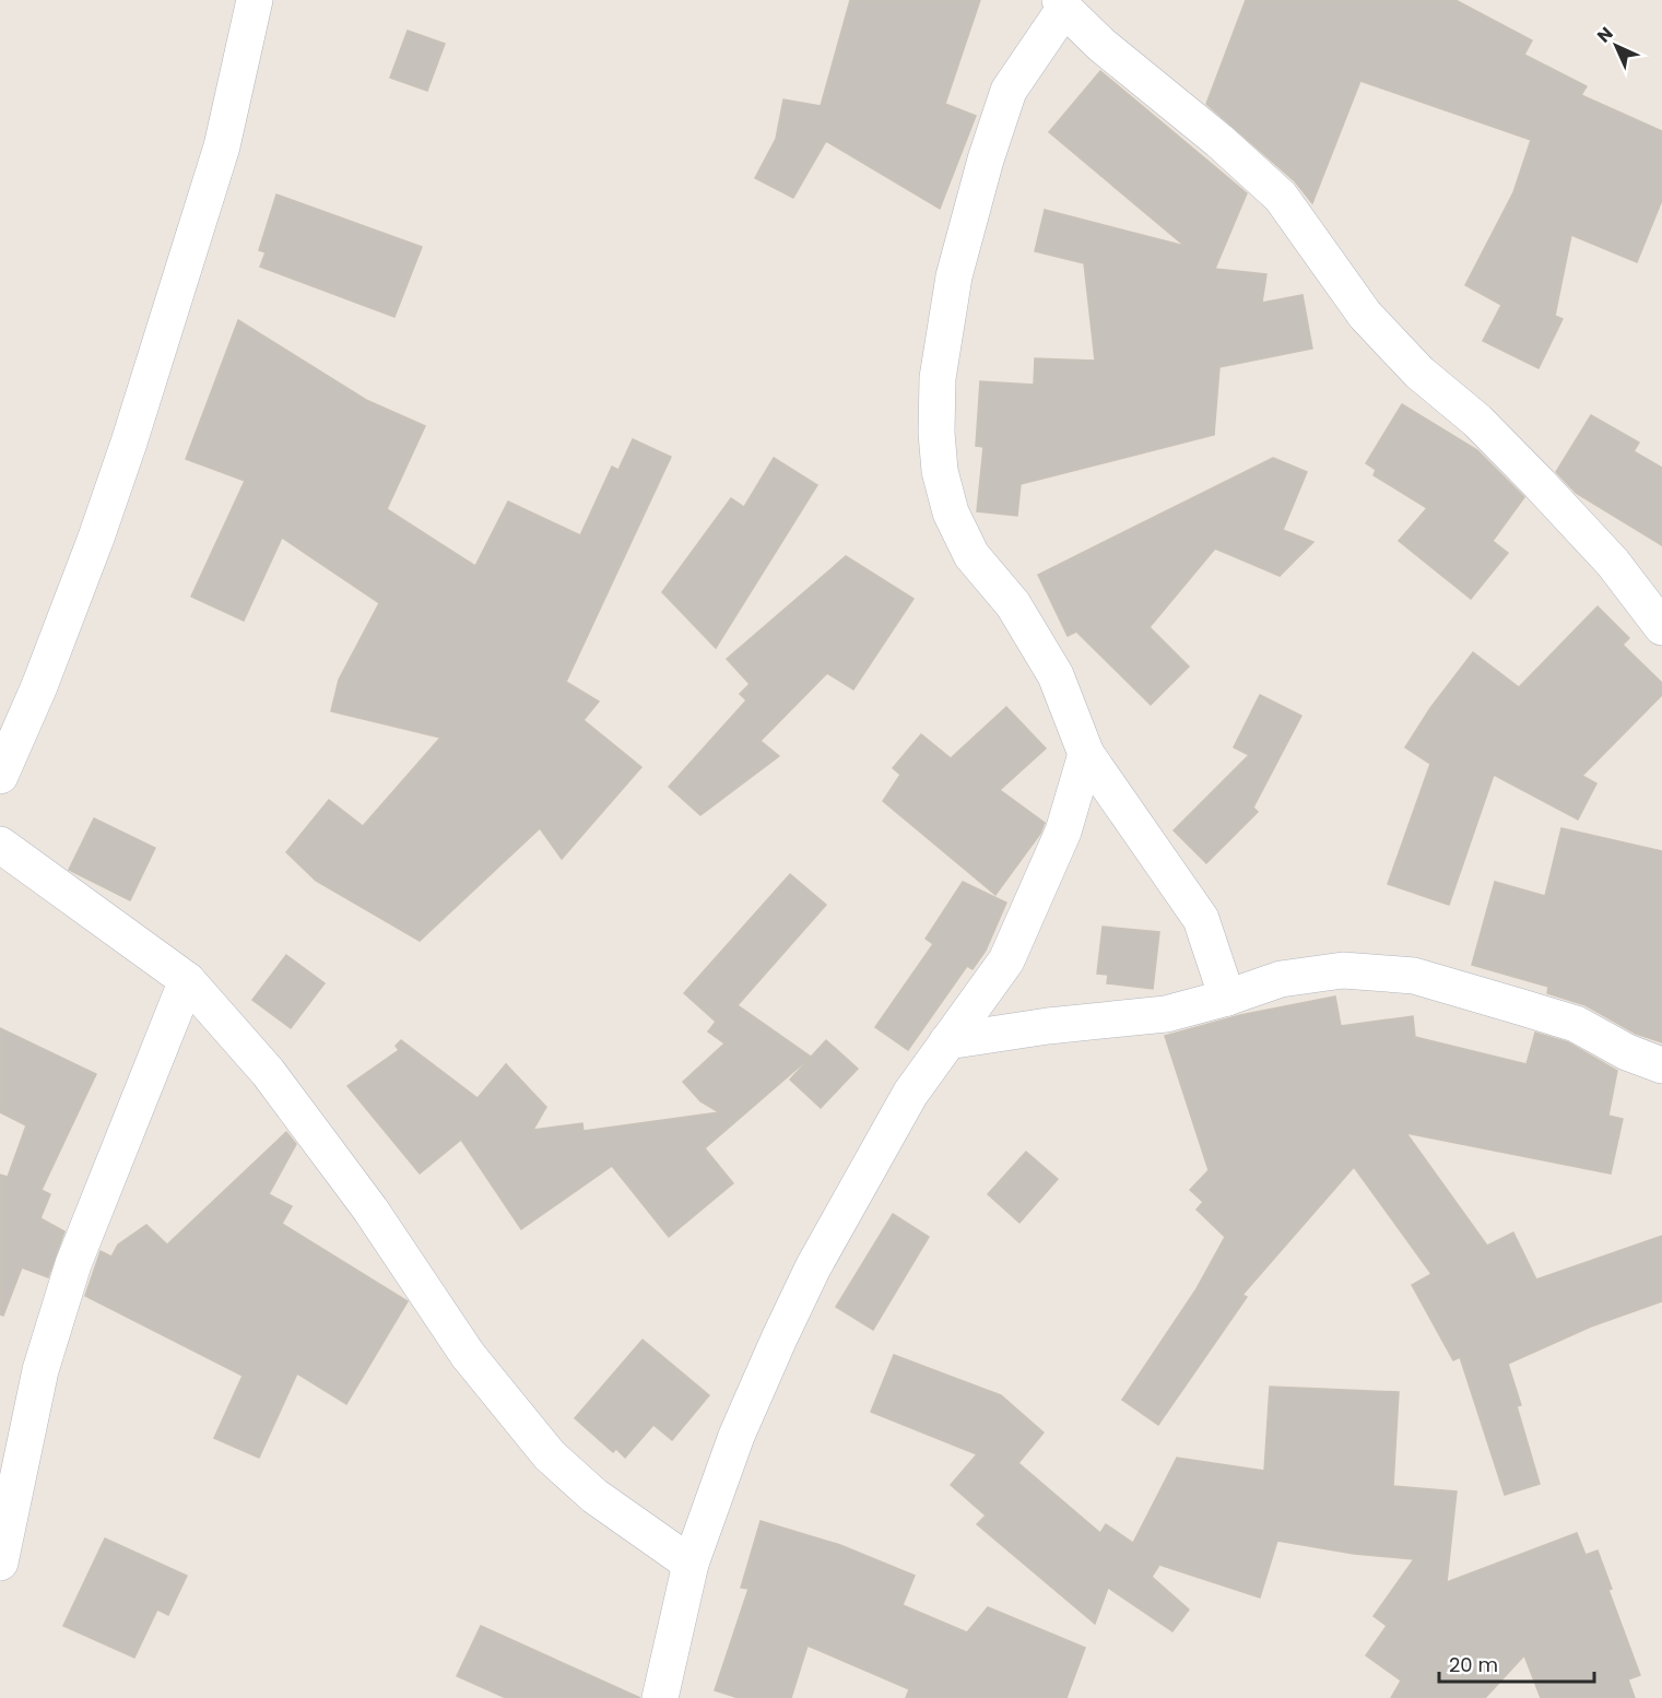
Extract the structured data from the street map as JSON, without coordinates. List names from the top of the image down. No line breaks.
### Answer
{"scale_bar":"20 m","north":"top left"}
